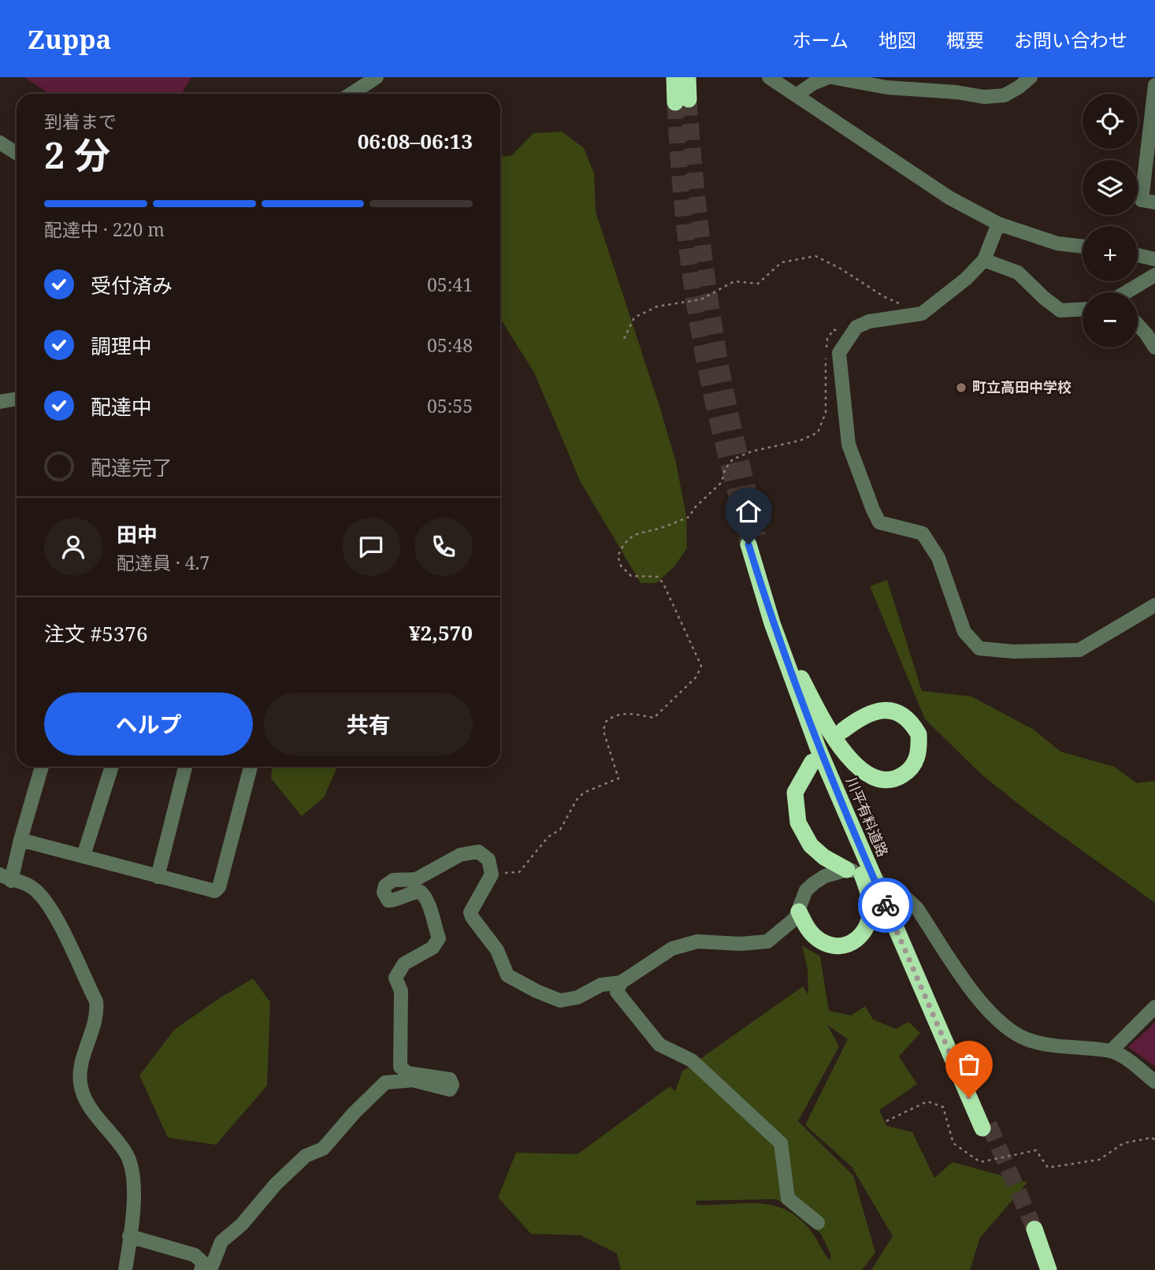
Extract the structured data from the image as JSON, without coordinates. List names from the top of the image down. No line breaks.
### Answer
{"streets":{"highway":["川平有料道路"]},"places":["町立高田中学校"],"page":{"header":"Zuppa","nav":["ホーム","地図","概要","お問い合わせ"],"map_buttons":["+","−"],"heading":["2 分","到着まで","06:08–06:13"],"panel":["田中","配達員 · 4.7","注文 #5376","¥2,570"],"bar":"配達中 · 220 m","list":[["受付済み","05:41"],["調理中","05:48"],["配達中","05:55"],"配達完了"],"buttons":["ヘルプ","共有"]}}
